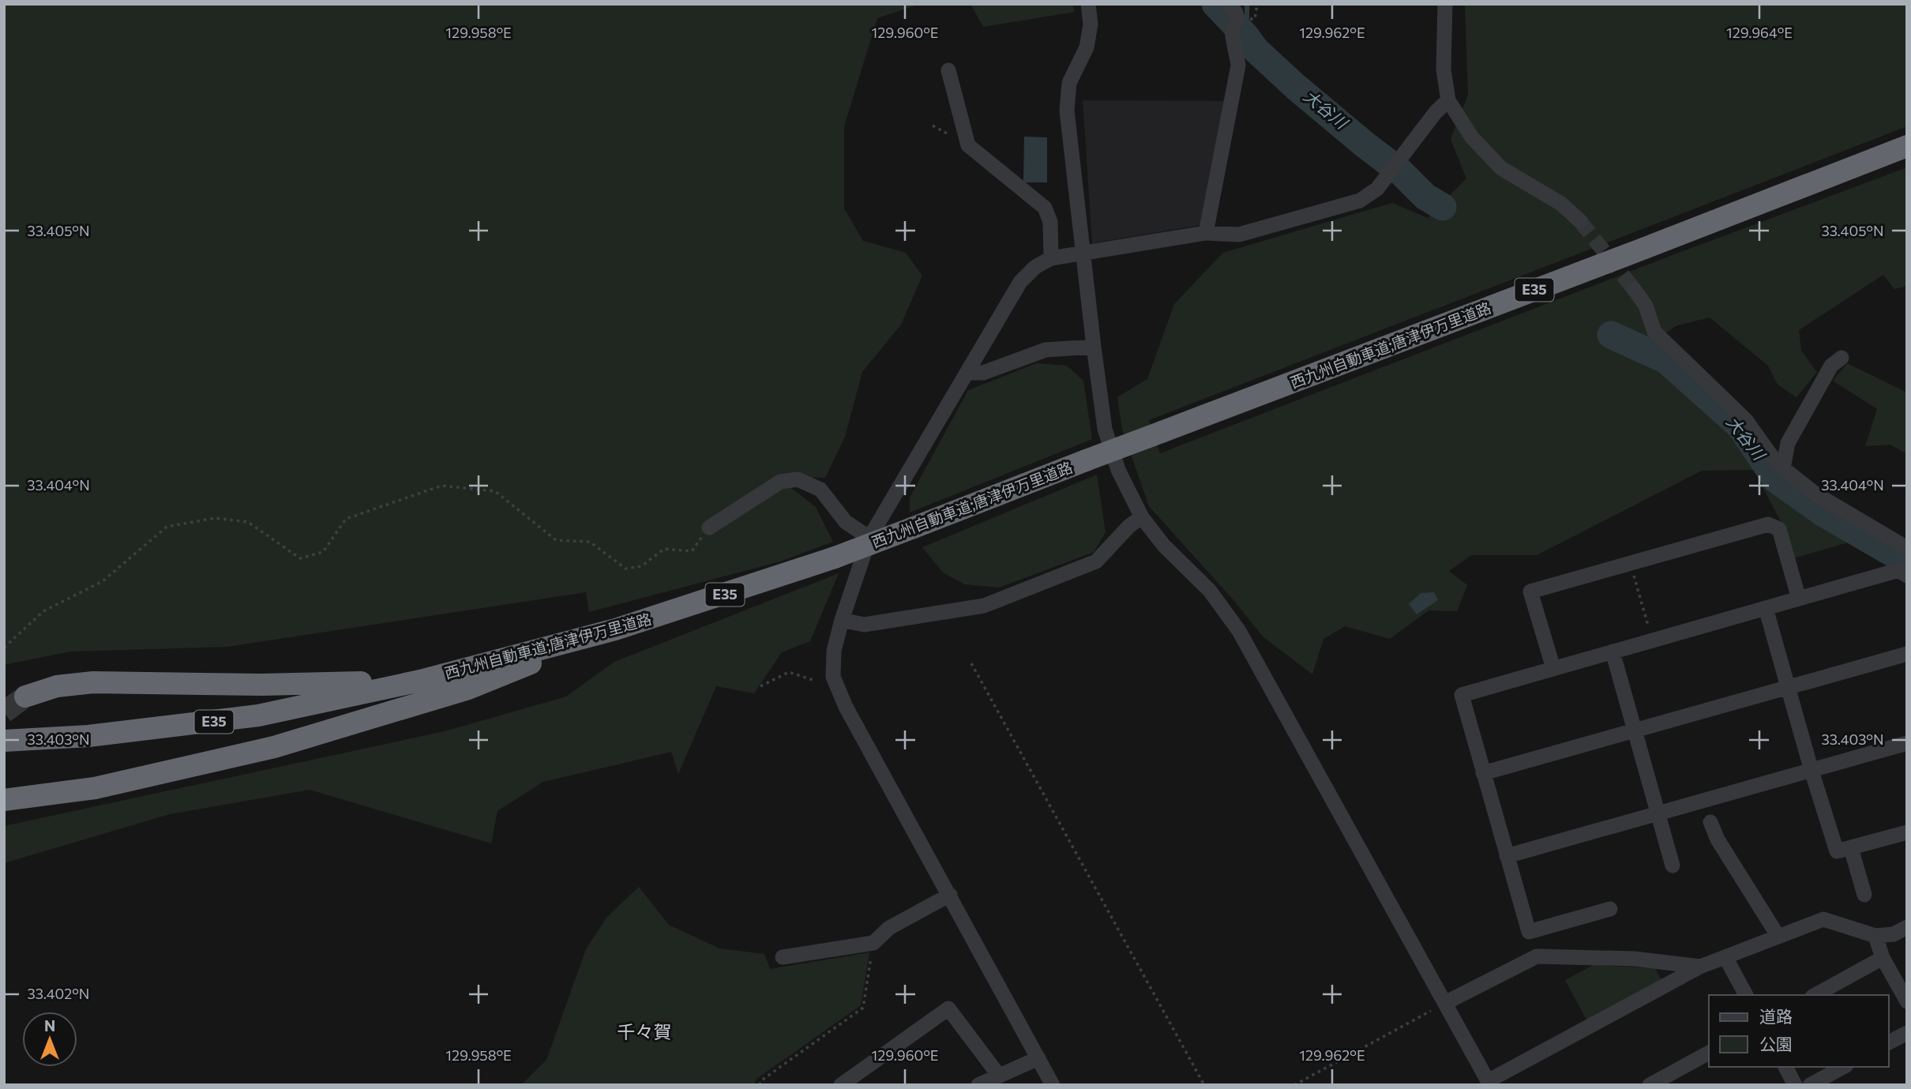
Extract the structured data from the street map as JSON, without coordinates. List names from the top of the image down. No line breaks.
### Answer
{"streets":{"highway":["E35","西九州自動車道;唐津伊万里道路"]},"districts":["千々賀"],"water":["大谷川"],"legend":["道路","公園"],"north":"top","coordinates":["129.958°E","129.960°E","129.962°E","129.964°E","33.405°N","33.404°N","33.403°N","33.402°N"]}
